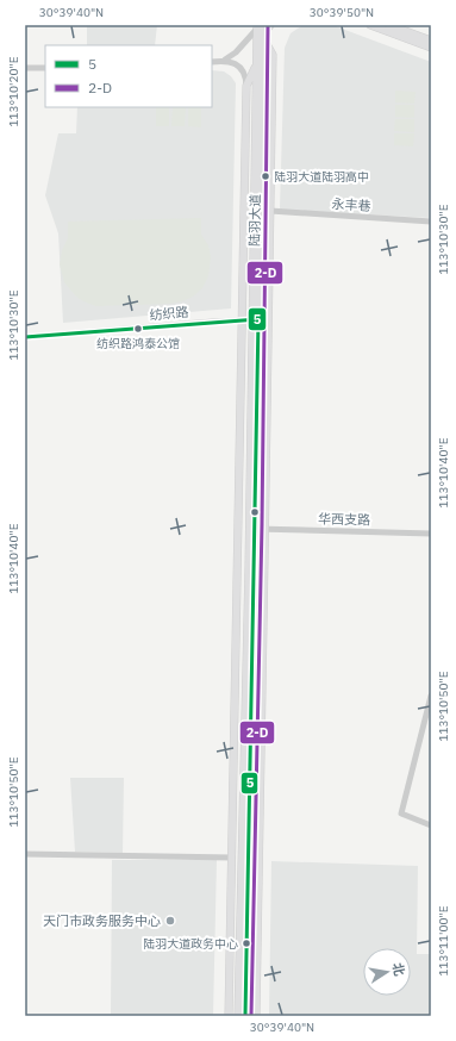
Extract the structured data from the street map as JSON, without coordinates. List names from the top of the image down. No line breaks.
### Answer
{"streets":{"main road":["陆羽大道"],"street":["永丰巷","纺织路","华西支路"]},"crossings":[["陆羽大道","纺织路"],["陆羽大道","华西支路"]],"places":["陆羽大道陆羽高中","纺织路鸿泰公馆","天门市政务服务中心","陆羽大道政务中心"],"lines":["transit line 2-D","transit line 5"],"legend":["5","2-D"],"north":"right","coordinates":["30°39'40\"N","30°39'50\"N","113°10'20\"E","113°10'30\"E","113°10'40\"E","113°10'50\"E","113°11'00\"E"]}
